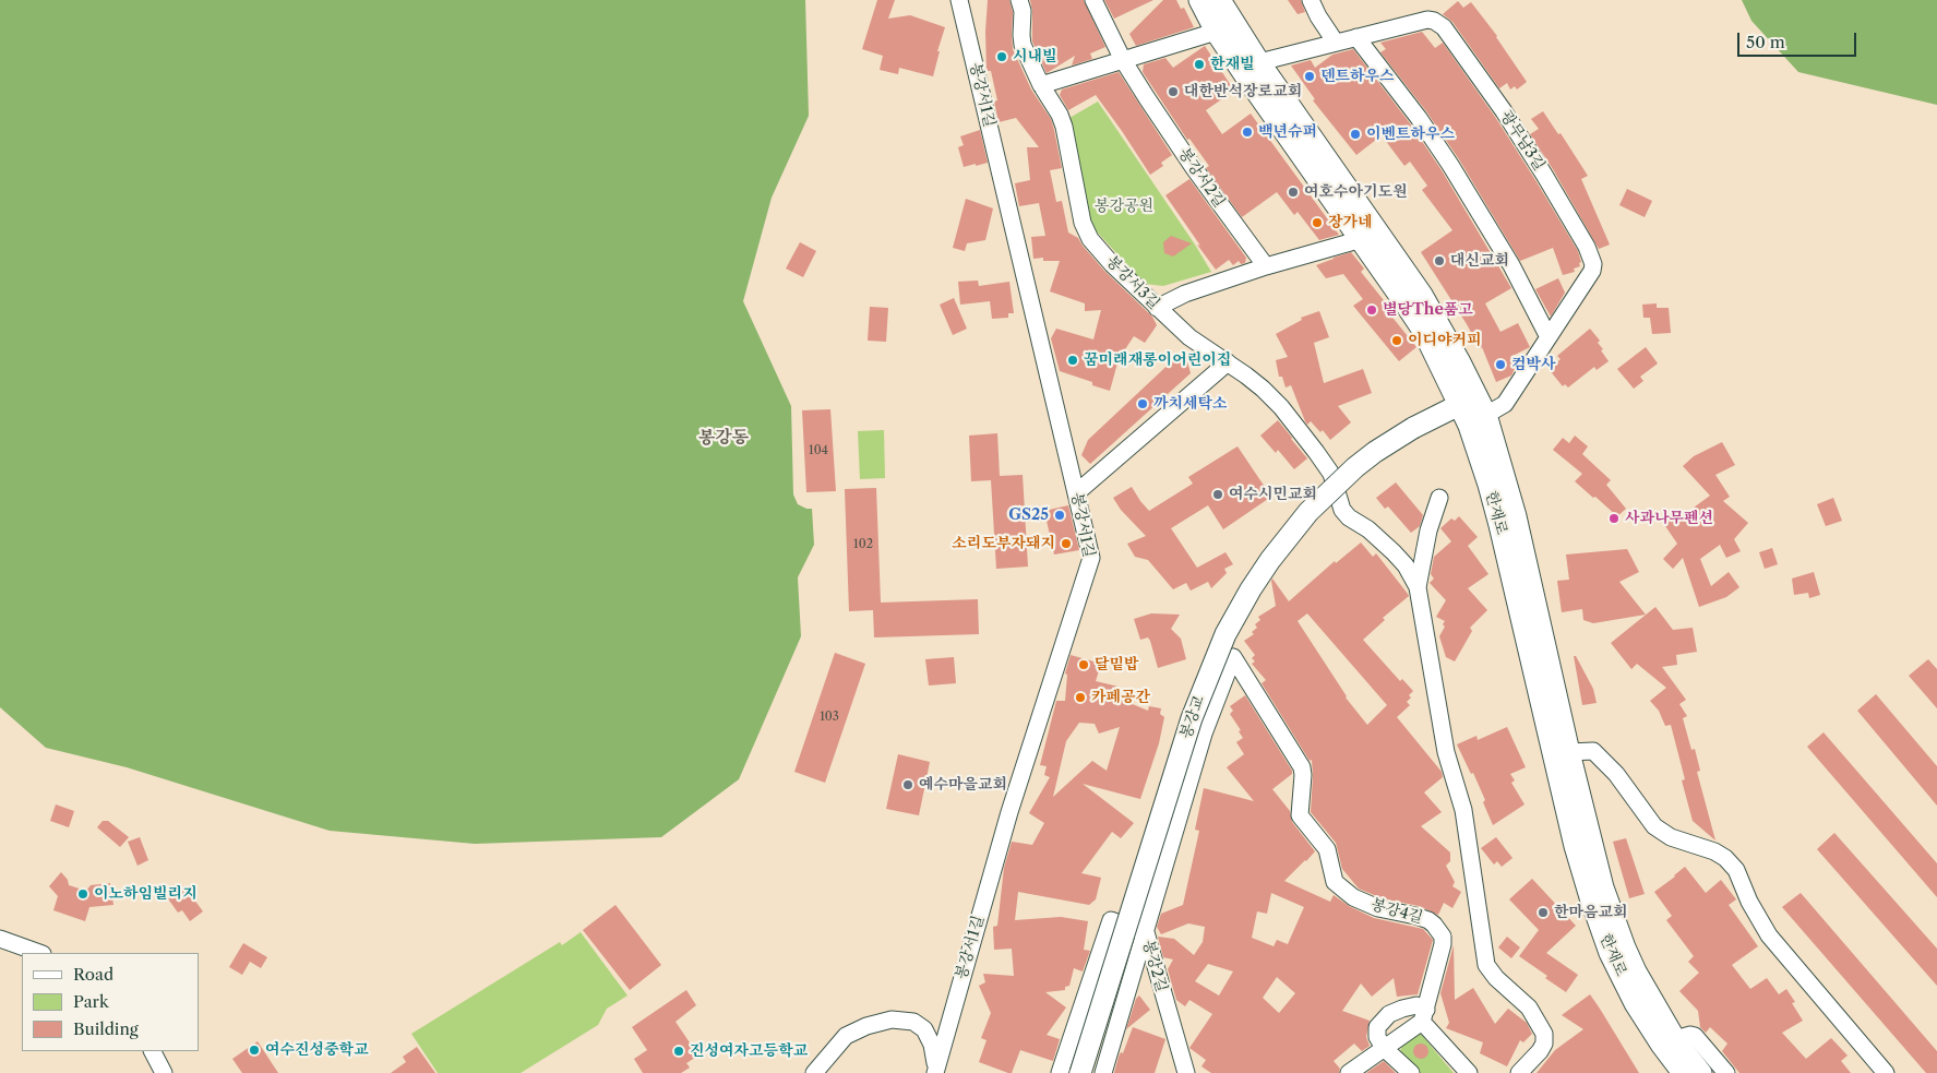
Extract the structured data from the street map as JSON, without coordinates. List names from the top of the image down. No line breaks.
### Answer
{"streets":{"street":["봉강서1길","광무남3길","봉강서2길","봉강서3길","한재로","봉강교","봉강4길","봉강2길"]},"crossings":[["광무남3길","한재로"],["한재로","봉강교"],["봉강4길","봉강2길"]],"districts":["봉강동"],"parks":["봉강공원"],"places":["시내빌","한재빌","덴트하우스","대한반석장로교회","백년슈퍼","이벤트하우스","여호수아기도원","장가네","대신교회","별당The품고","이디야커피","꿈미래재롱이어린이집","컴박사","까치세탁소","여수시민교회","GS25","사과나무펜션","소리도부자돼지","달밑밥","카페공간","예수마을교회","이노하임빌리지","한마음교회","여수진성중학교","진성여자고등학교"],"house_numbers":["104","102","103"],"legend":["Road","Park","Building"],"scale_bar":"50 m"}
